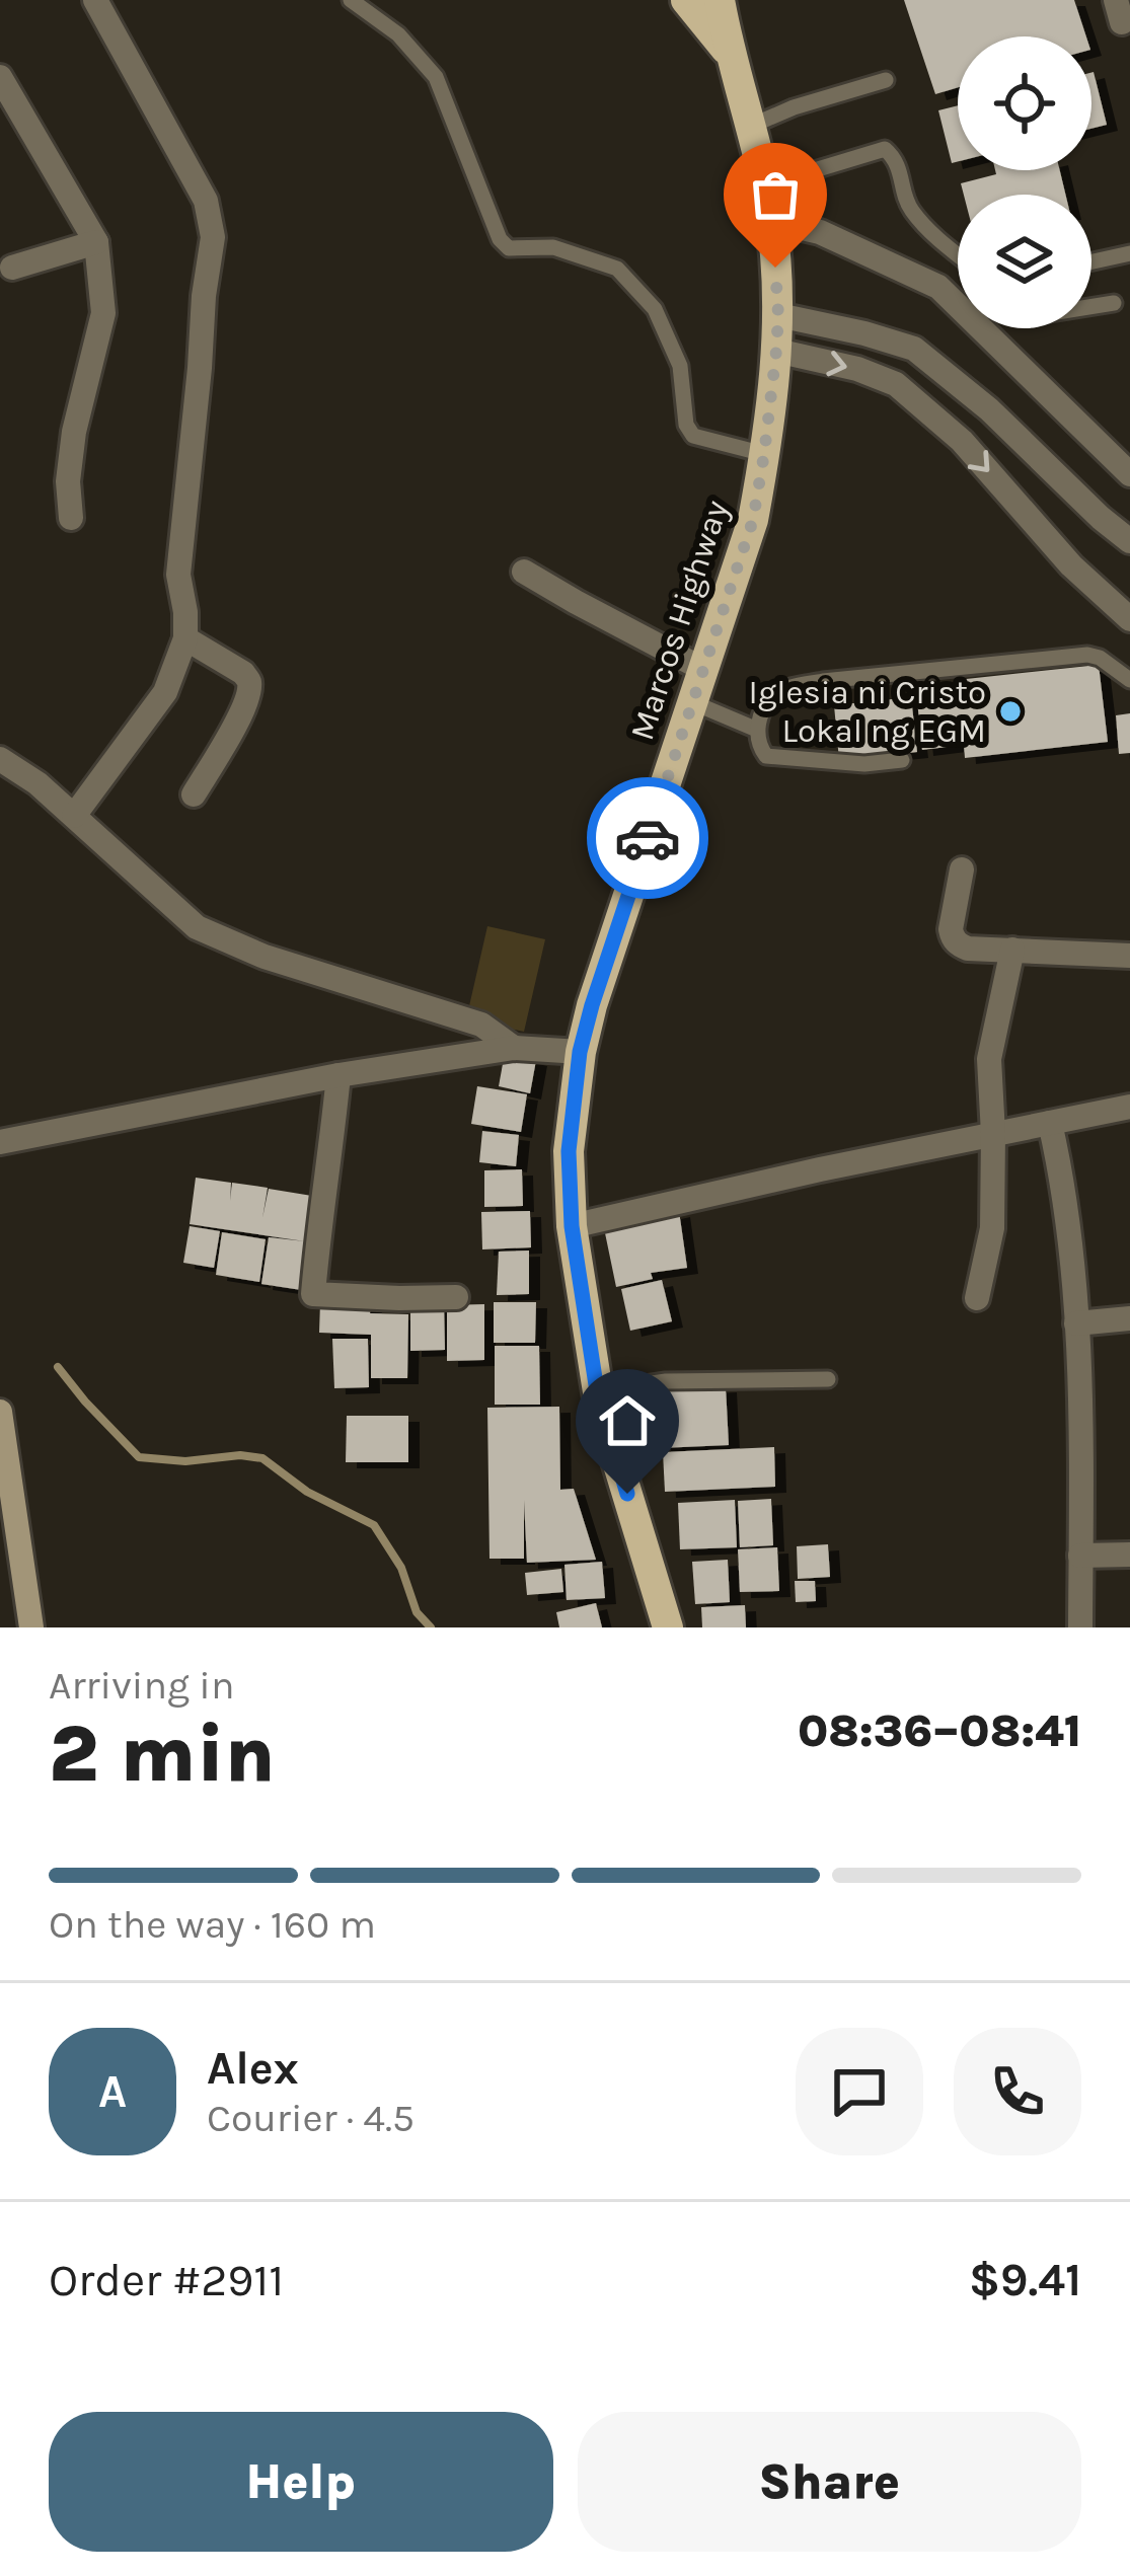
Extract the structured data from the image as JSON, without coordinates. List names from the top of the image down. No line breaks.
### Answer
{"streets":{"main road":["Marcos Highway"]},"places":["Iglesia ni Cristo Lokal ng EGM"],"page":{"heading":["2 min","Arriving in","08:36–08:41"],"panel":["Alex","Courier · 4.5","Order #2911","$9.41"],"bar":"On the way · 160 m","round":"A","buttons":["Help","Share"]}}
